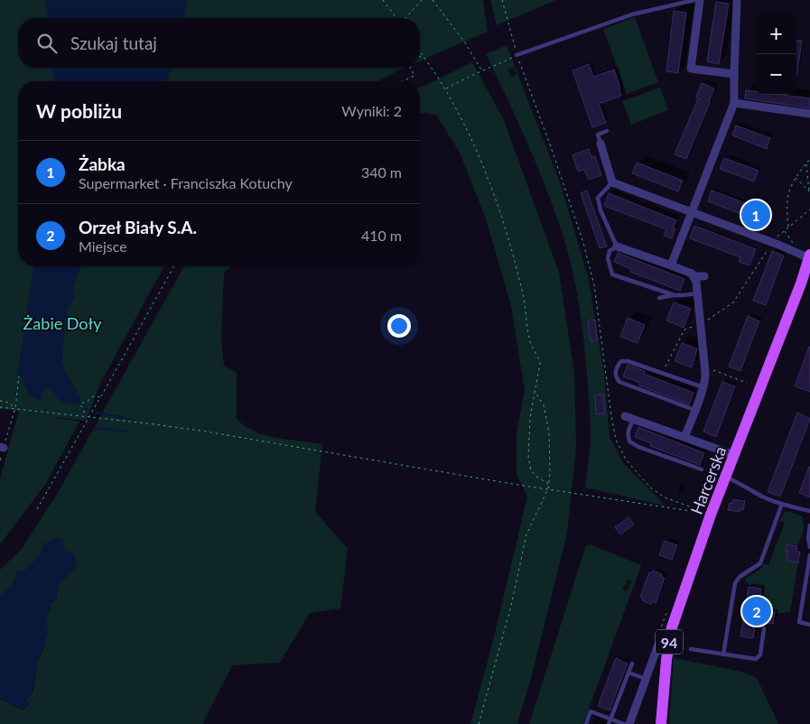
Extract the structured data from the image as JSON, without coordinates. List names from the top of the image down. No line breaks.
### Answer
{"streets":{"main road":["Harcerska","94"]},"parks":["Żabie Doły"],"page":{"map_buttons":["+","−"],"search":"Szukaj tutaj","heading":["W pobliżu","Wyniki: 2"],"list":[{"mark":"1","name":"Żabka","note":"Supermarket · Franciszka Kotuchy","value":"340 m"},{"mark":"2","name":"Orzeł Biały S.A.","note":"Miejsce","value":"410 m"}],"pins":["1","2"]}}
